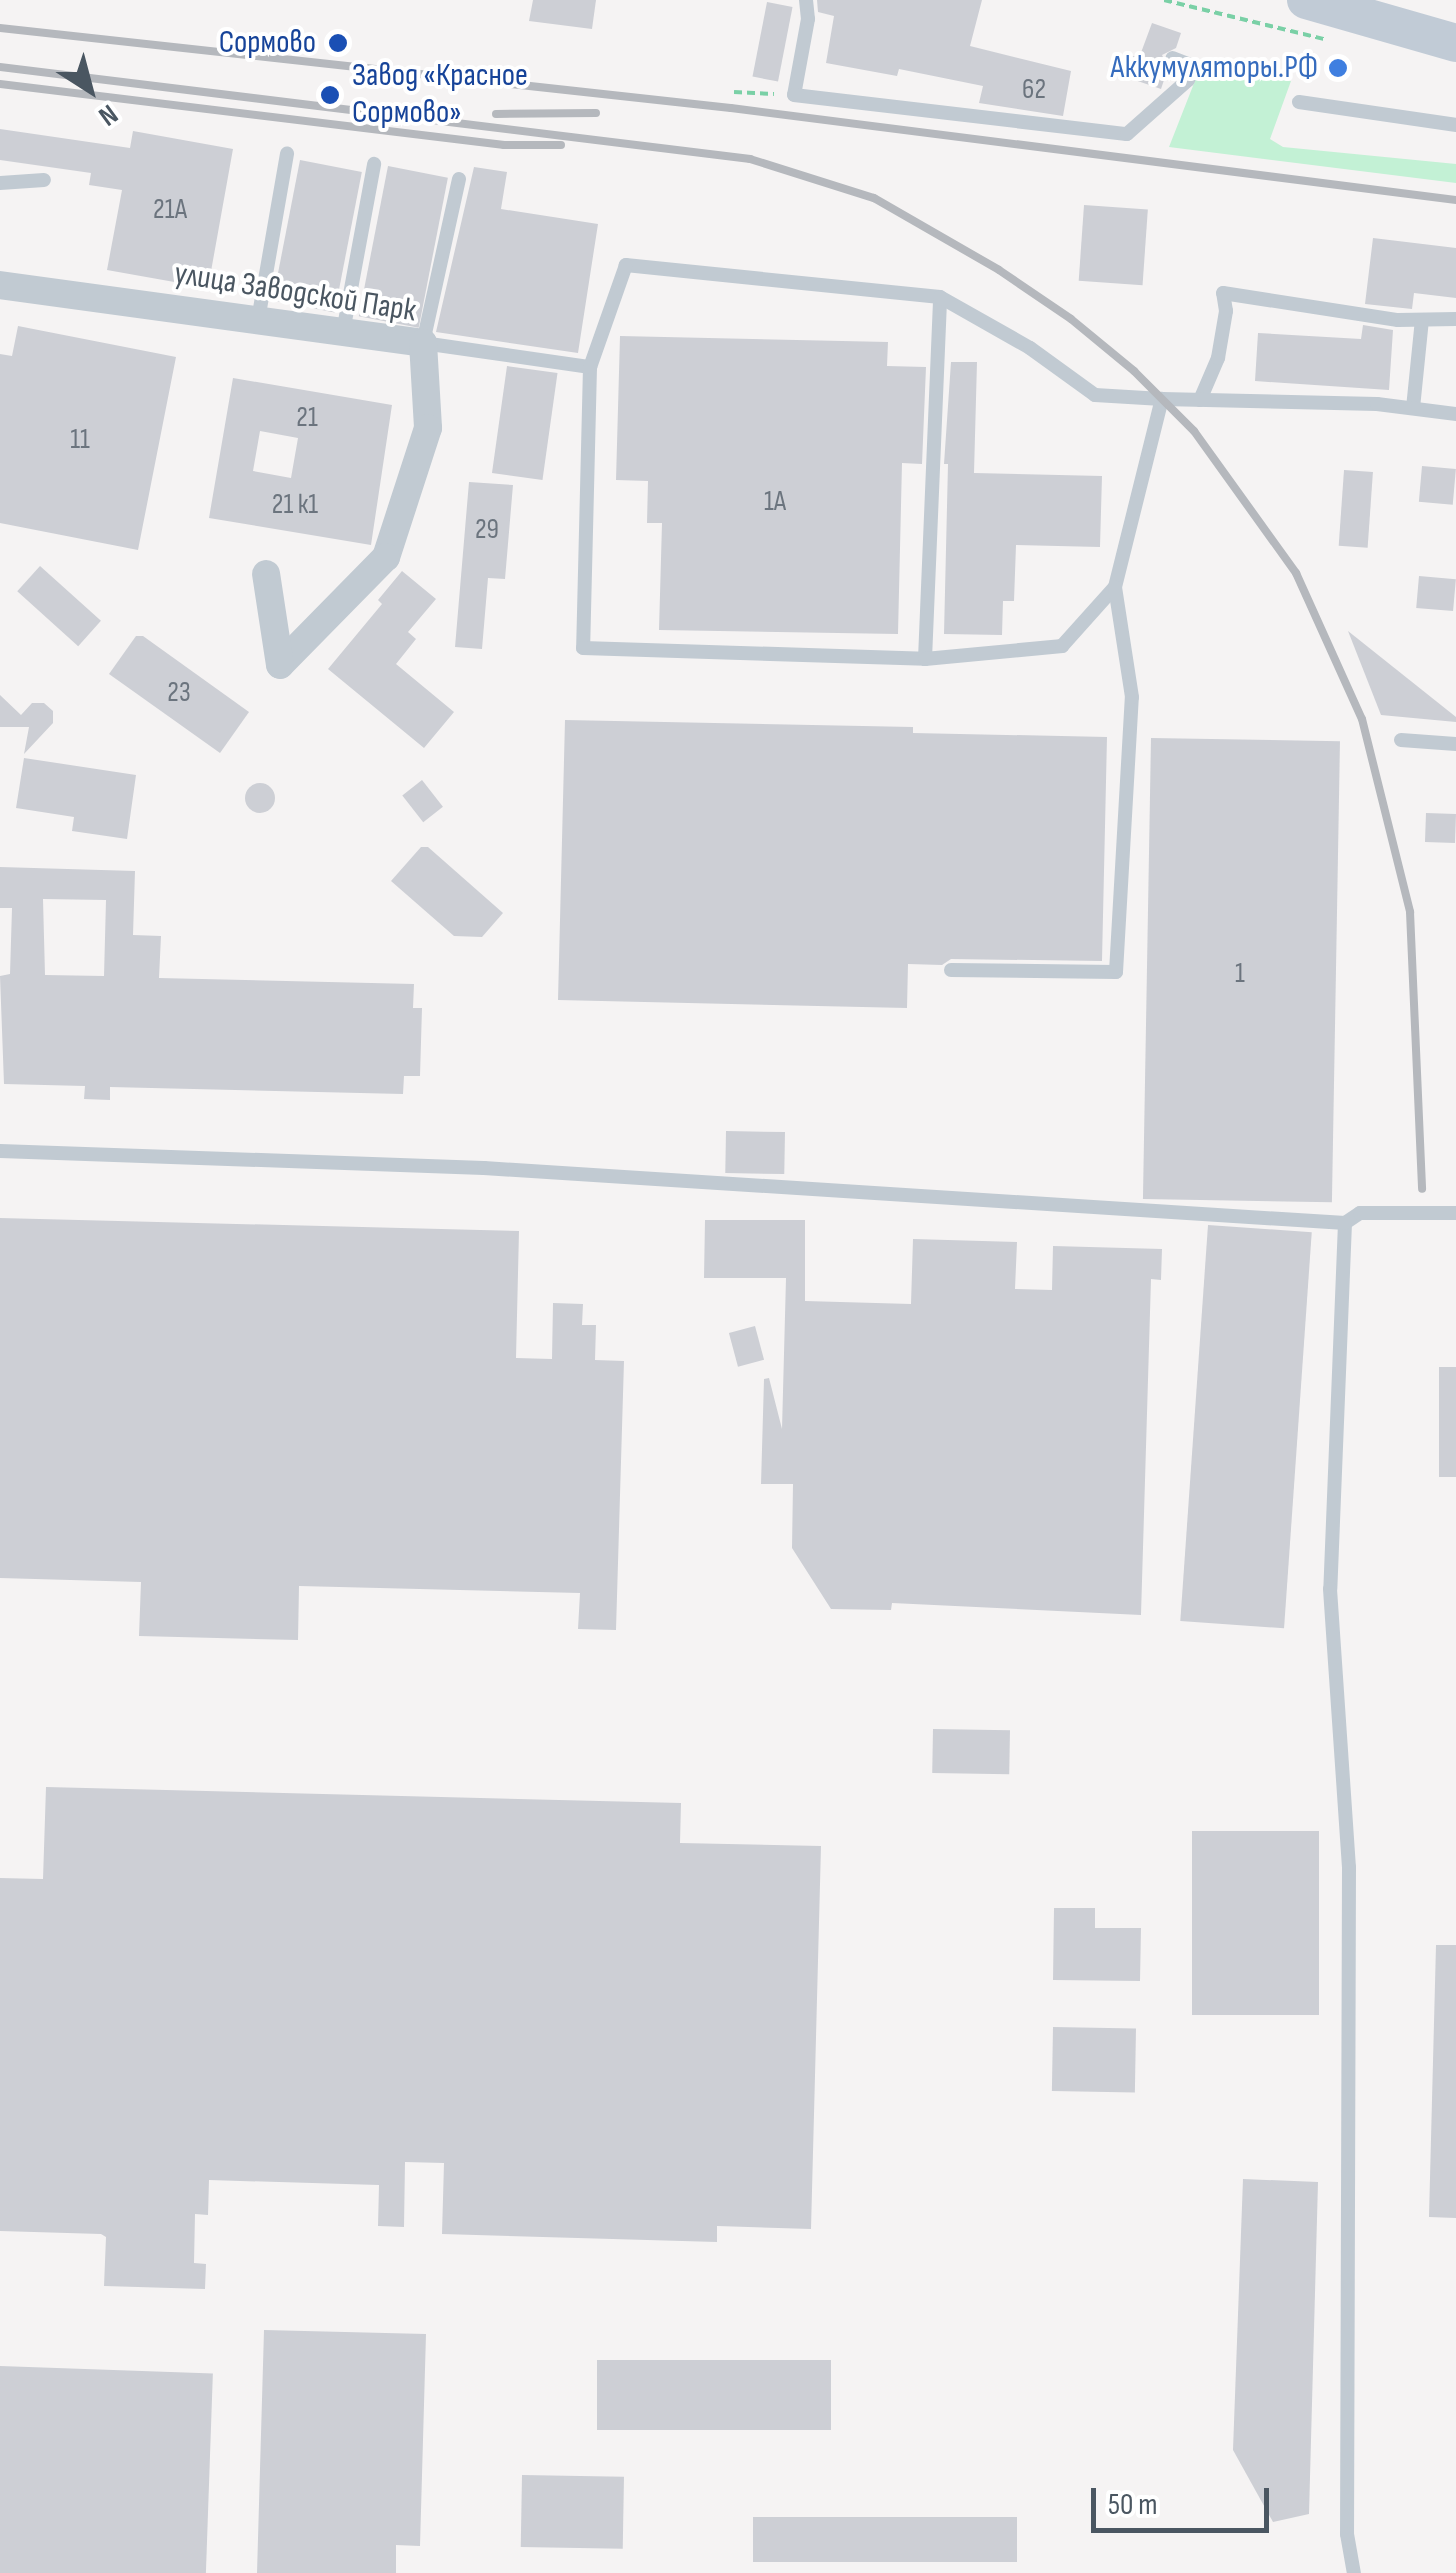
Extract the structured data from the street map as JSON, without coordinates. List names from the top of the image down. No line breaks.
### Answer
{"streets":{"street":["улица Заводской Парк"]},"places":["Сормово","Аккумуляторы.РФ","Завод «Красное Сормово»"],"house_numbers":["62","21А","21","11","1А","21 к1","29","23","1"],"scale_bar":"50 m","north":"bottom right"}
